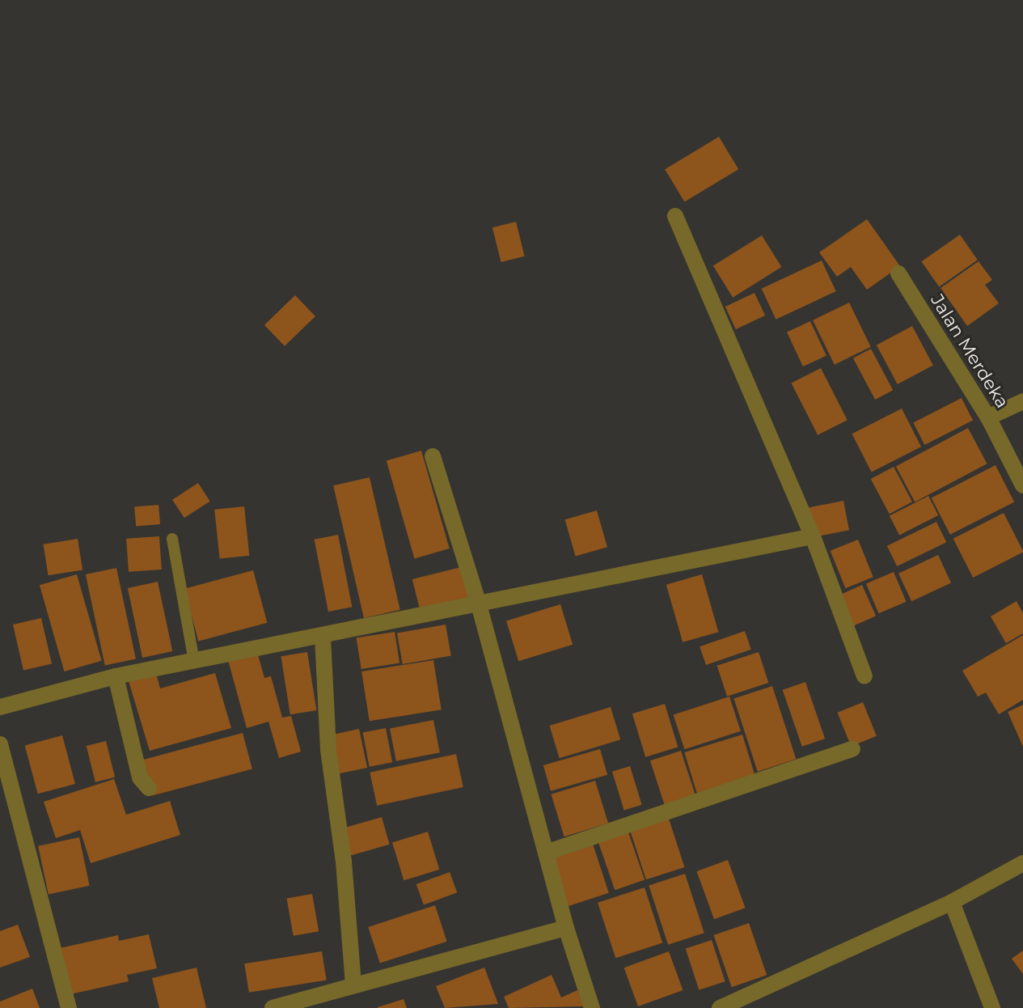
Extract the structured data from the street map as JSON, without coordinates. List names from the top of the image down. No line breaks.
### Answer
{"streets":{"street":["Jalan Merdeka"]}}
